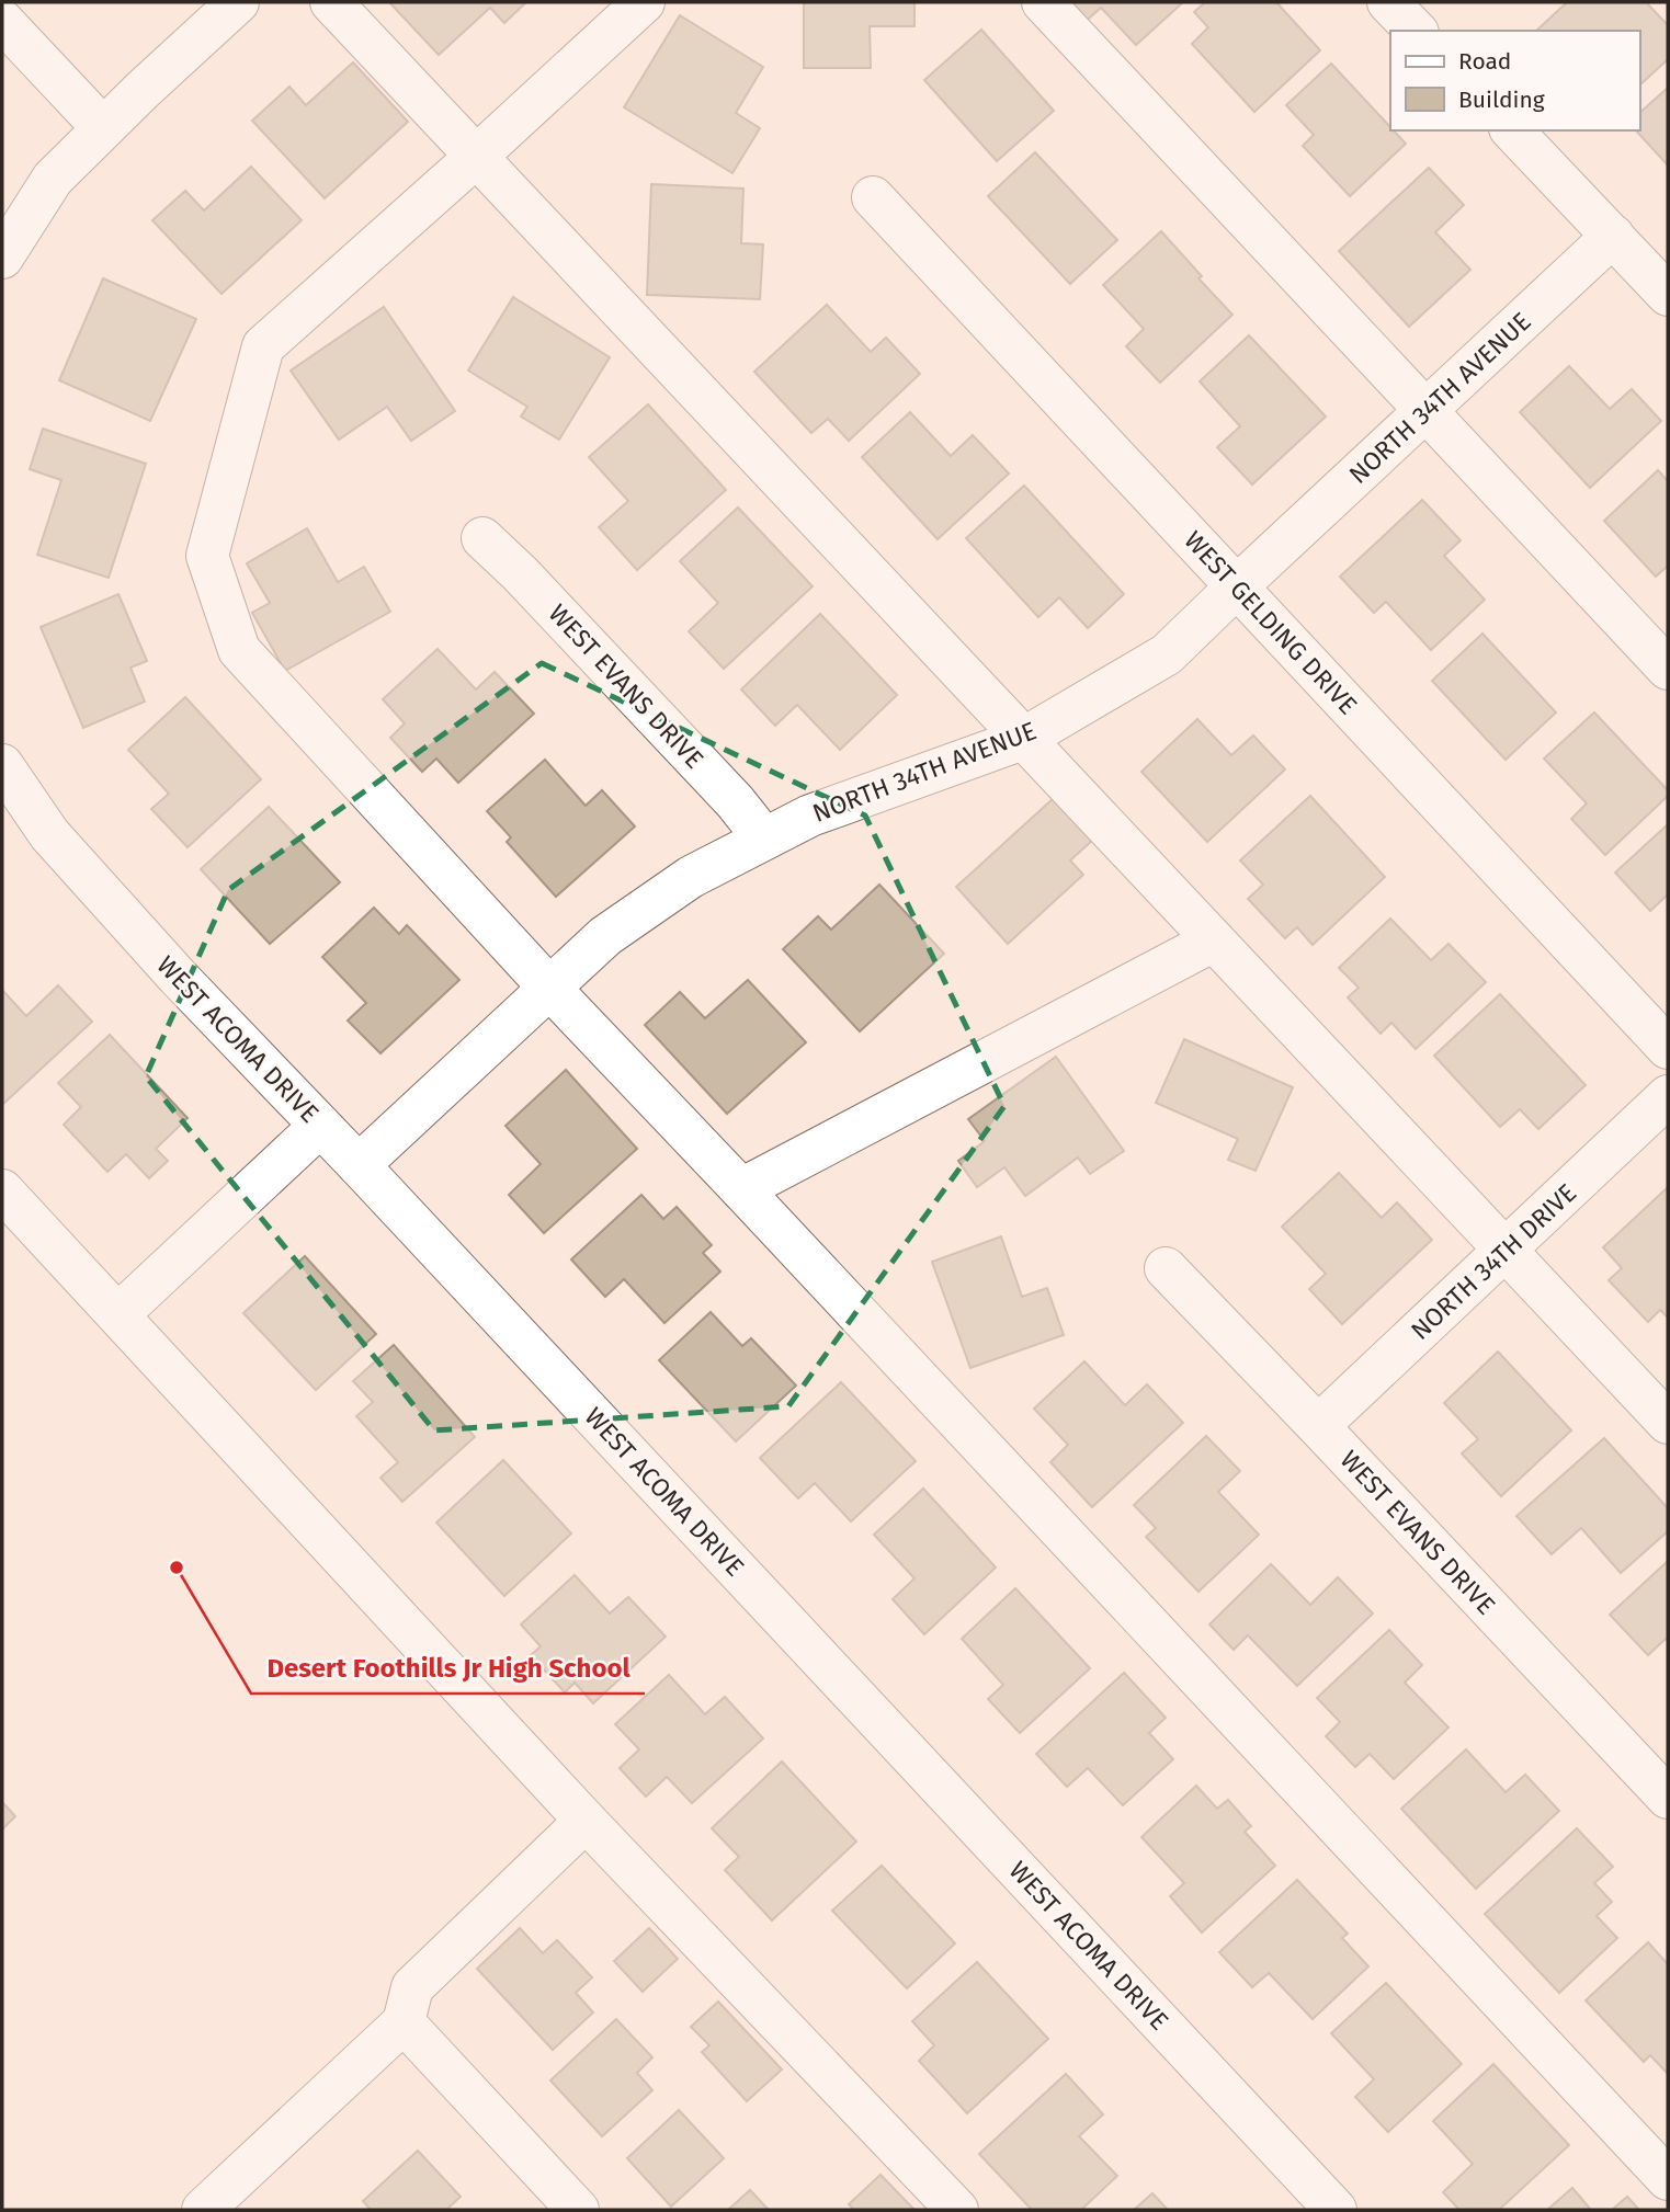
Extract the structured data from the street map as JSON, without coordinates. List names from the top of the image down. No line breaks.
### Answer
{"streets":{"street":["NORTH 34TH AVENUE","WEST GELDING DRIVE","WEST EVANS DRIVE","WEST ACOMA DRIVE","NORTH 34TH DRIVE"]},"crossings":[["NORTH 34TH AVENUE","WEST GELDING DRIVE"],["NORTH 34TH AVENUE","WEST EVANS DRIVE"],["NORTH 34TH AVENUE","WEST ACOMA DRIVE"],["WEST EVANS DRIVE","NORTH 34TH DRIVE"]],"places":["Desert Foothills Jr High School"],"legend":["Road","Building"]}
